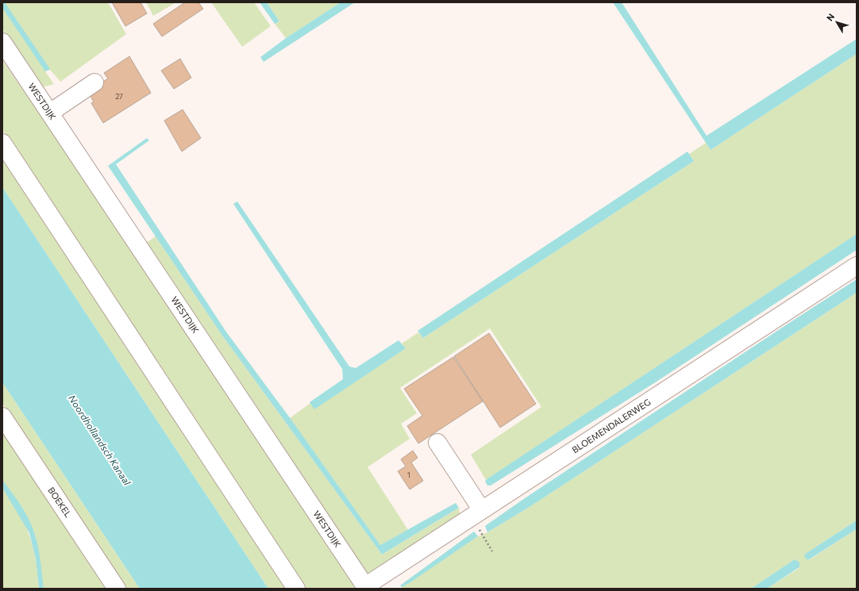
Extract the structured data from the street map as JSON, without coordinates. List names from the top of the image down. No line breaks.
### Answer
{"streets":{"street":["WESTDIJK","BLOEMENDALERWEG","BOEKEL"]},"crossings":[["WESTDIJK","BLOEMENDALERWEG"]],"water":["Noordhollandsch Kanaal"],"house_numbers":["27","1"],"north":"top left"}
